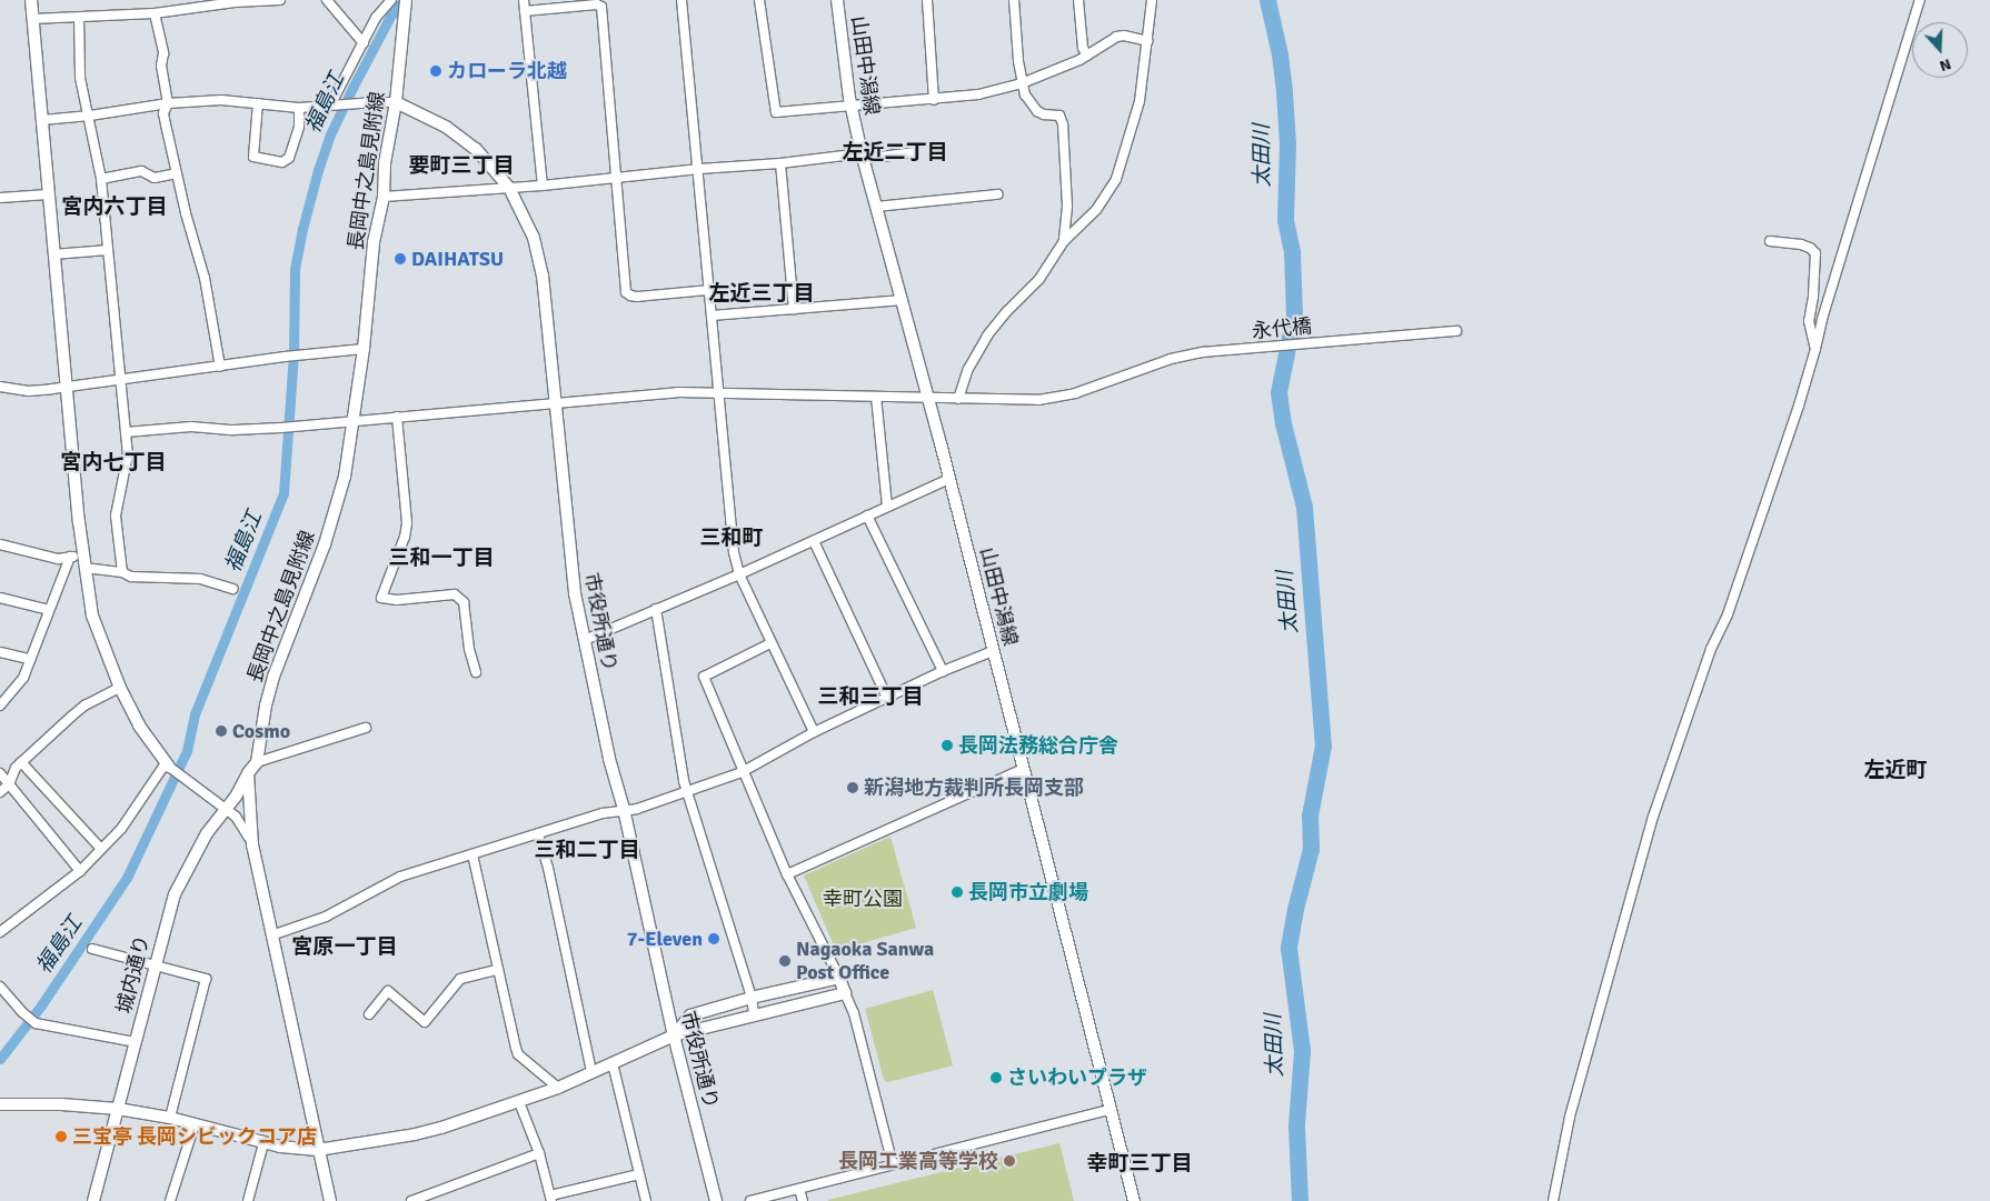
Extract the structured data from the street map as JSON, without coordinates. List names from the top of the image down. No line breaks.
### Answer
{"streets":{"street":["山田中潟線","長岡中之島見附線","永代橋","市役所通り","城内通り"]},"crossings":[["山田中潟線","永代橋"],["長岡中之島見附線","永代橋"],["長岡中之島見附線","市役所通り"],["長岡中之島見附線","城内通り"],["永代橋","市役所通り"]],"districts":["左近二丁目","要町三丁目","宮内六丁目","左近三丁目","宮内七丁目","三和町","三和一丁目","三和三丁目","左近町","三和二丁目","宮原一丁目","幸町三丁目"],"water":["福島江","太田川"],"parks":["幸町公園"],"places":["カローラ北越","DAIHATSU","Cosmo","長岡法務総合庁舎","新潟地方裁判所長岡支部","長岡市立劇場","7-Eleven","Nagaoka Sanwa Post Office","さいわいプラザ","三宝亭 長岡シビックコア店","長岡工業高等学校"],"north":"bottom"}
